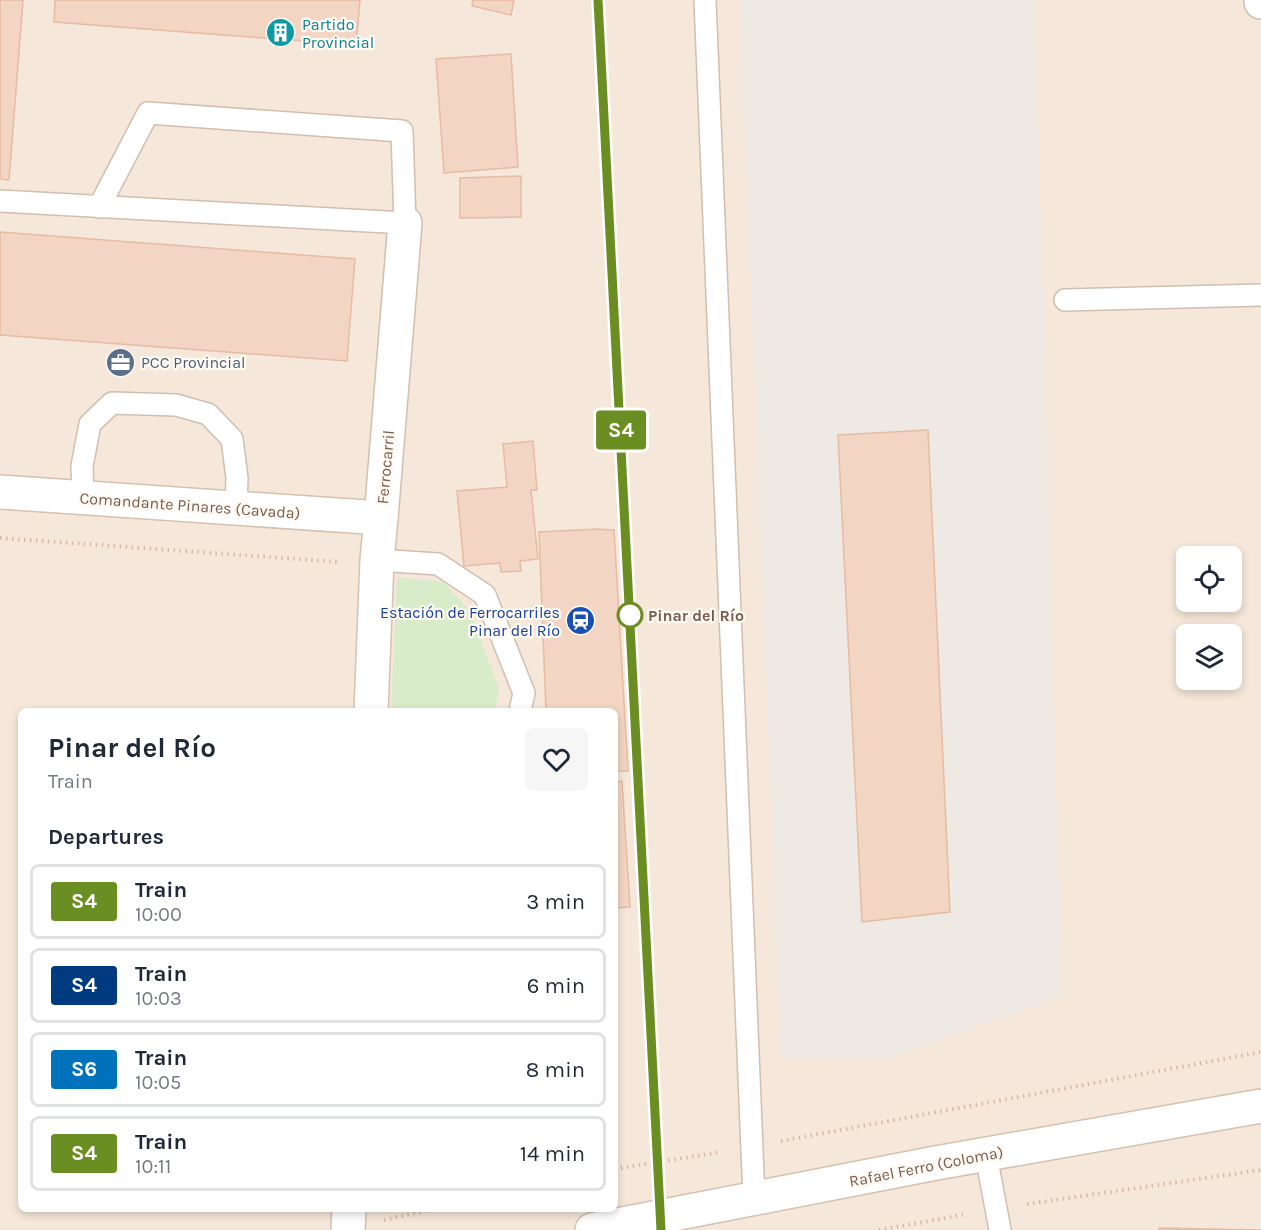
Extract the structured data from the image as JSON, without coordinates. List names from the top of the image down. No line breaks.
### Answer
{"streets":{"main road":["Ferrocarril","Comandante Pinares (Cavada)","Rafael Ferro (Coloma)"]},"crossings":[["Ferrocarril","Comandante Pinares (Cavada)"]],"places":{"building":["Partido Provincial"],"office":["PCC Provincial"],"other":["Pinar del Río"],"station":["Estación de Ferrocarriles Pinar del Río"]},"page":{"on_map":"S4","heading":[["Pinar del Río","Train"],"Departures"],"list":[{"mark":"S4","name":"Train","note":"10:00","value":"3 min"},{"mark":"S4","name":"Train","note":"10:03","value":"6 min"},{"mark":"S6","name":"Train","note":"10:05","value":"8 min"},{"mark":"S4","name":"Train","note":"10:11","value":"14 min"}]}}
